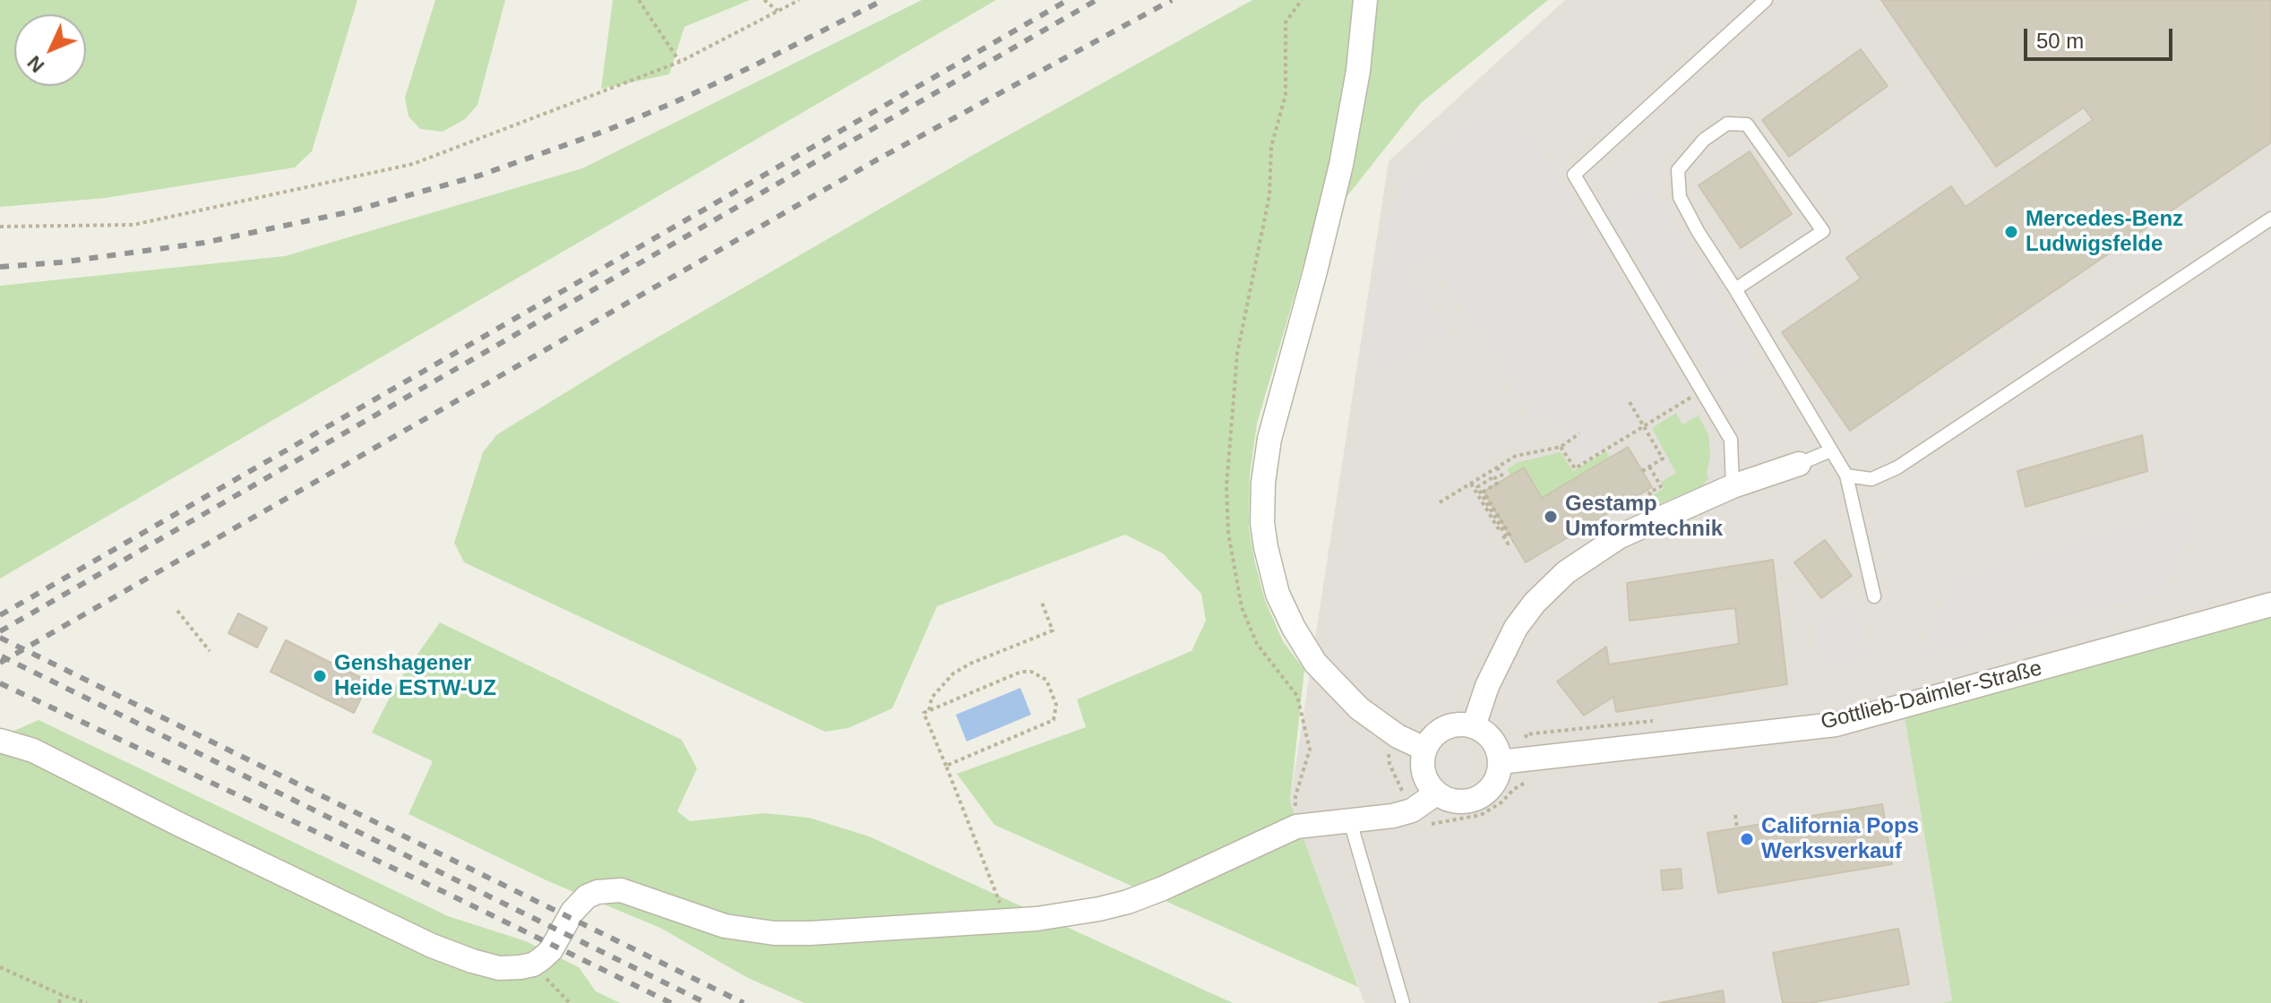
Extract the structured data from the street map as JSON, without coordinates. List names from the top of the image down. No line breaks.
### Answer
{"streets":{"street":["Gottlieb-Daimler-Straße"]},"places":["Mercedes-Benz Ludwigsfelde","Gestamp Umformtechnik","Genshagener Heide ESTW-UZ","California Pops Werksverkauf"],"scale_bar":"50 m","north":"bottom left"}
